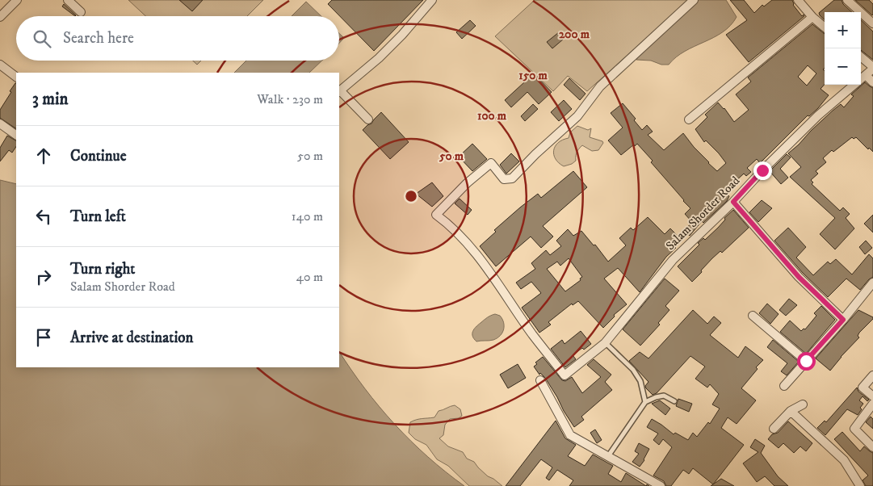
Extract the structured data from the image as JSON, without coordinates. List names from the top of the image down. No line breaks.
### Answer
{"streets":{"street":["Salam Shorder Road"]},"page":{"map_buttons":["+","−"],"search":"Search here","heading":["3 min","Walk · 230 m"],"list":[["Continue","50 m"],["Turn left","140 m"],["Turn right","Salam Shorder Road","40 m"],"Arrive at destination"]},"rings":["200 m","150 m","100 m","50 m"]}
